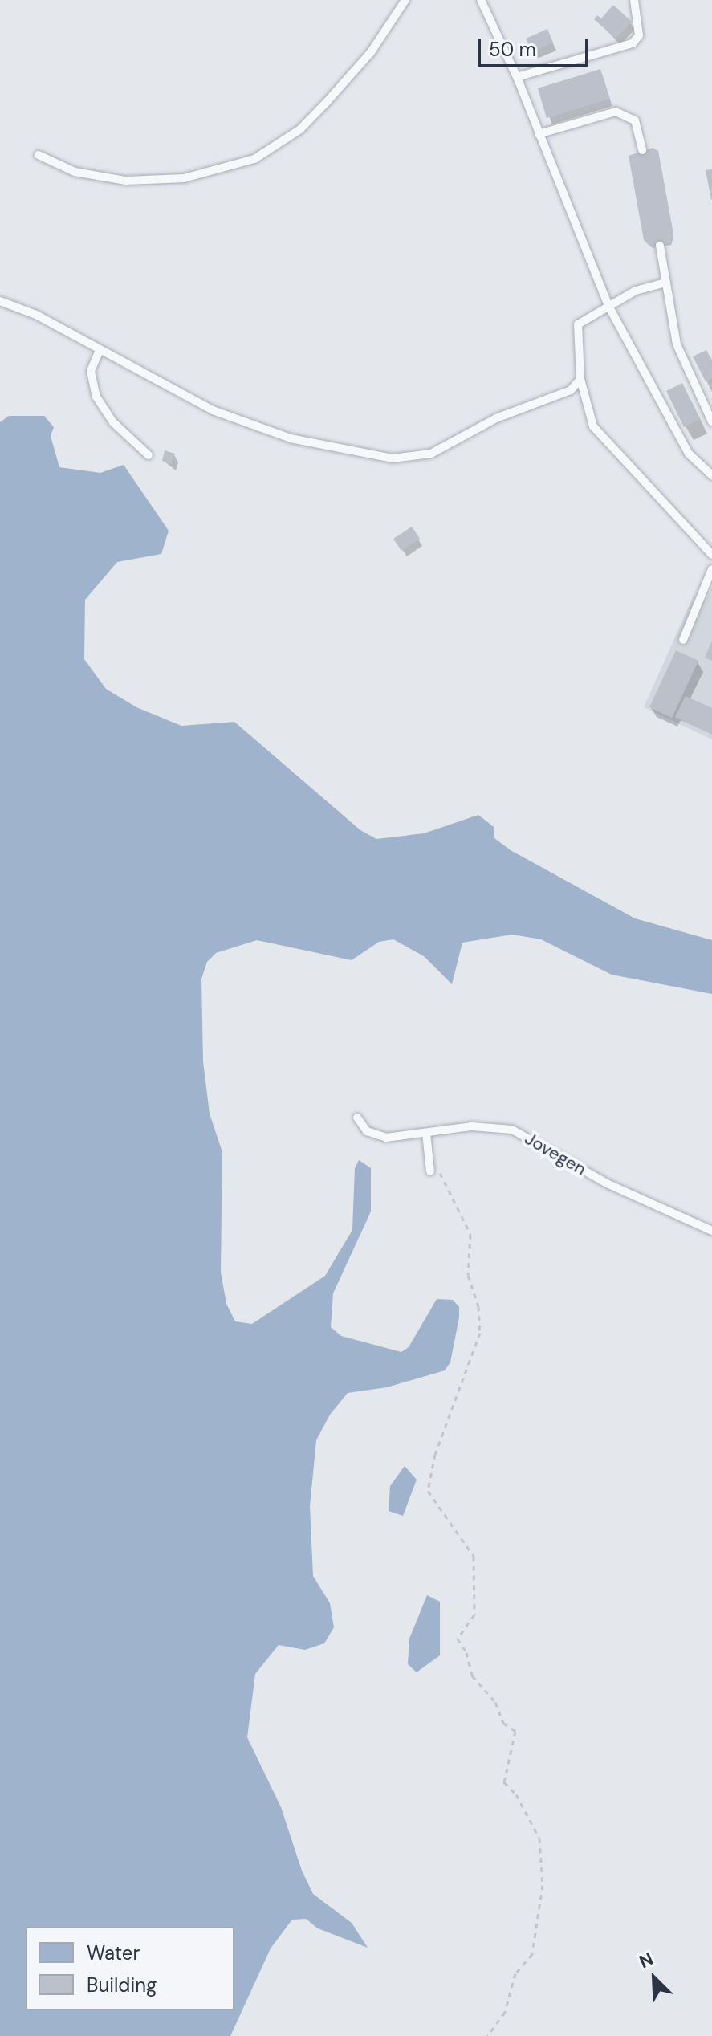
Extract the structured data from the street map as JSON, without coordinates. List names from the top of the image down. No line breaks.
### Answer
{"streets":{"lane":["Jovegen"]},"legend":["Water","Building"],"scale_bar":"50 m","north":"top left"}
